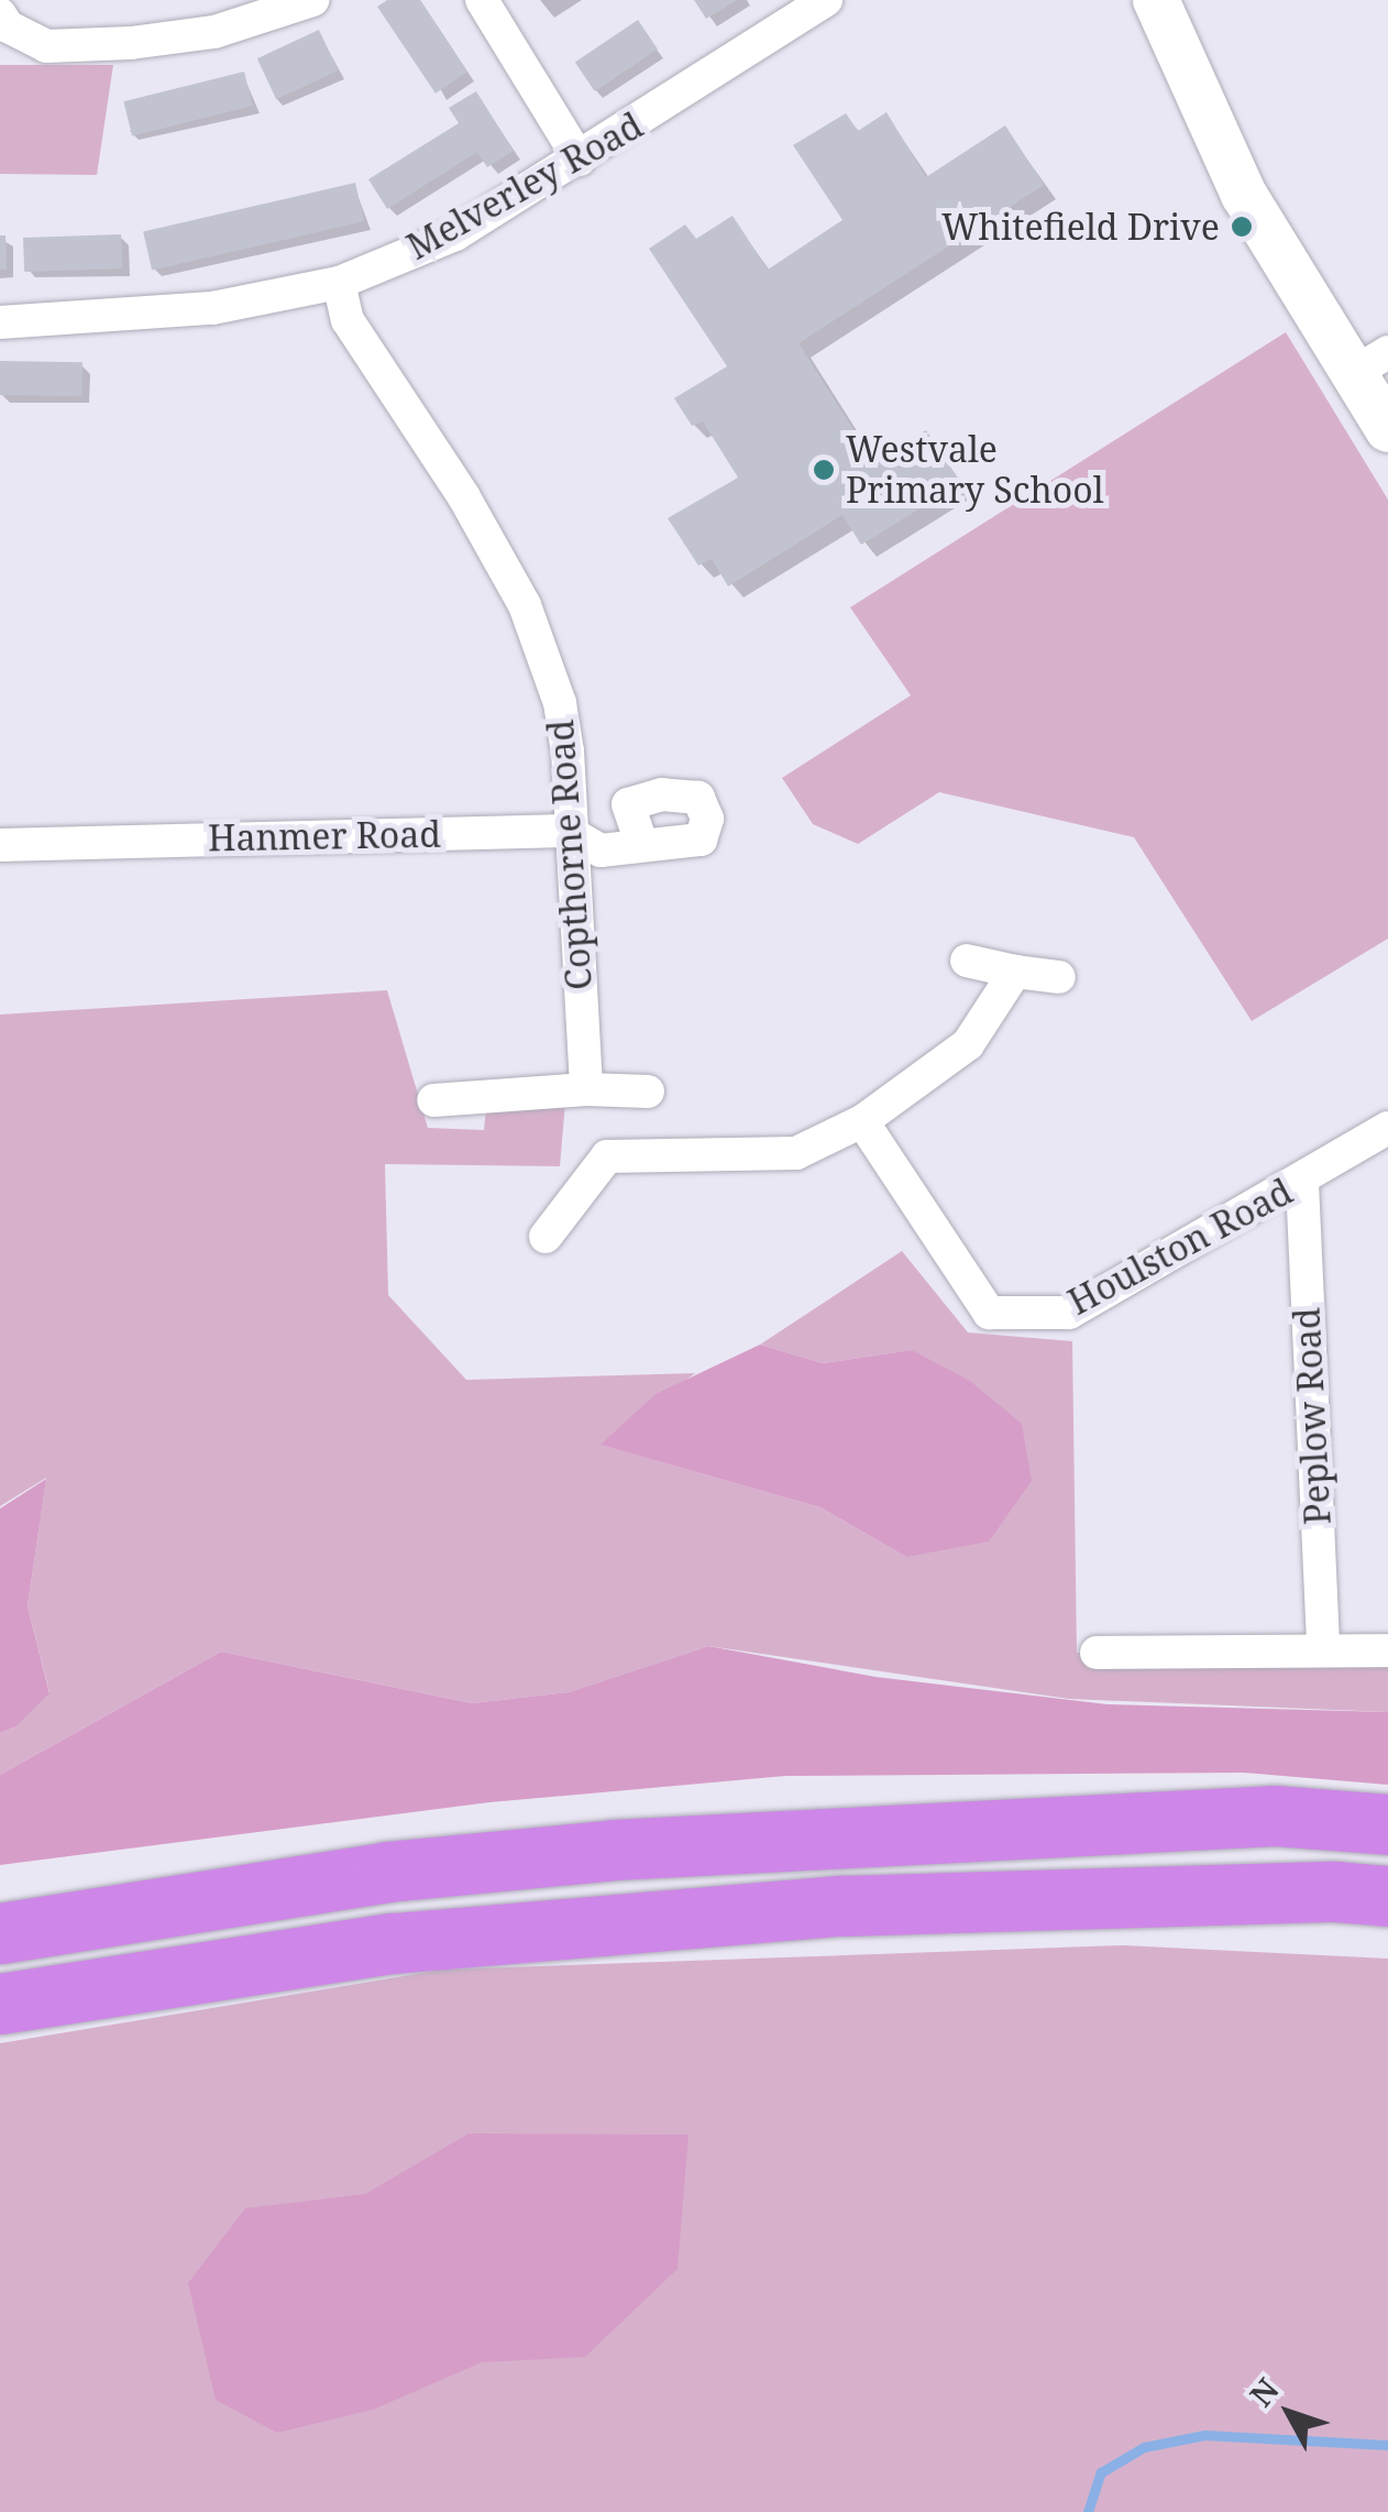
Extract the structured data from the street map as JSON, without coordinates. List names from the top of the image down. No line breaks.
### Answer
{"streets":{"street":["Melverley Road","Hanmer Road","Copthorne Road","Houlston Road","Peplow Road"]},"crossings":[["Melverley Road","Copthorne Road"],["Hanmer Road","Copthorne Road"],["Houlston Road","Peplow Road"]],"places":["Whitefield Drive","Westvale Primary School"],"north":"top left"}
